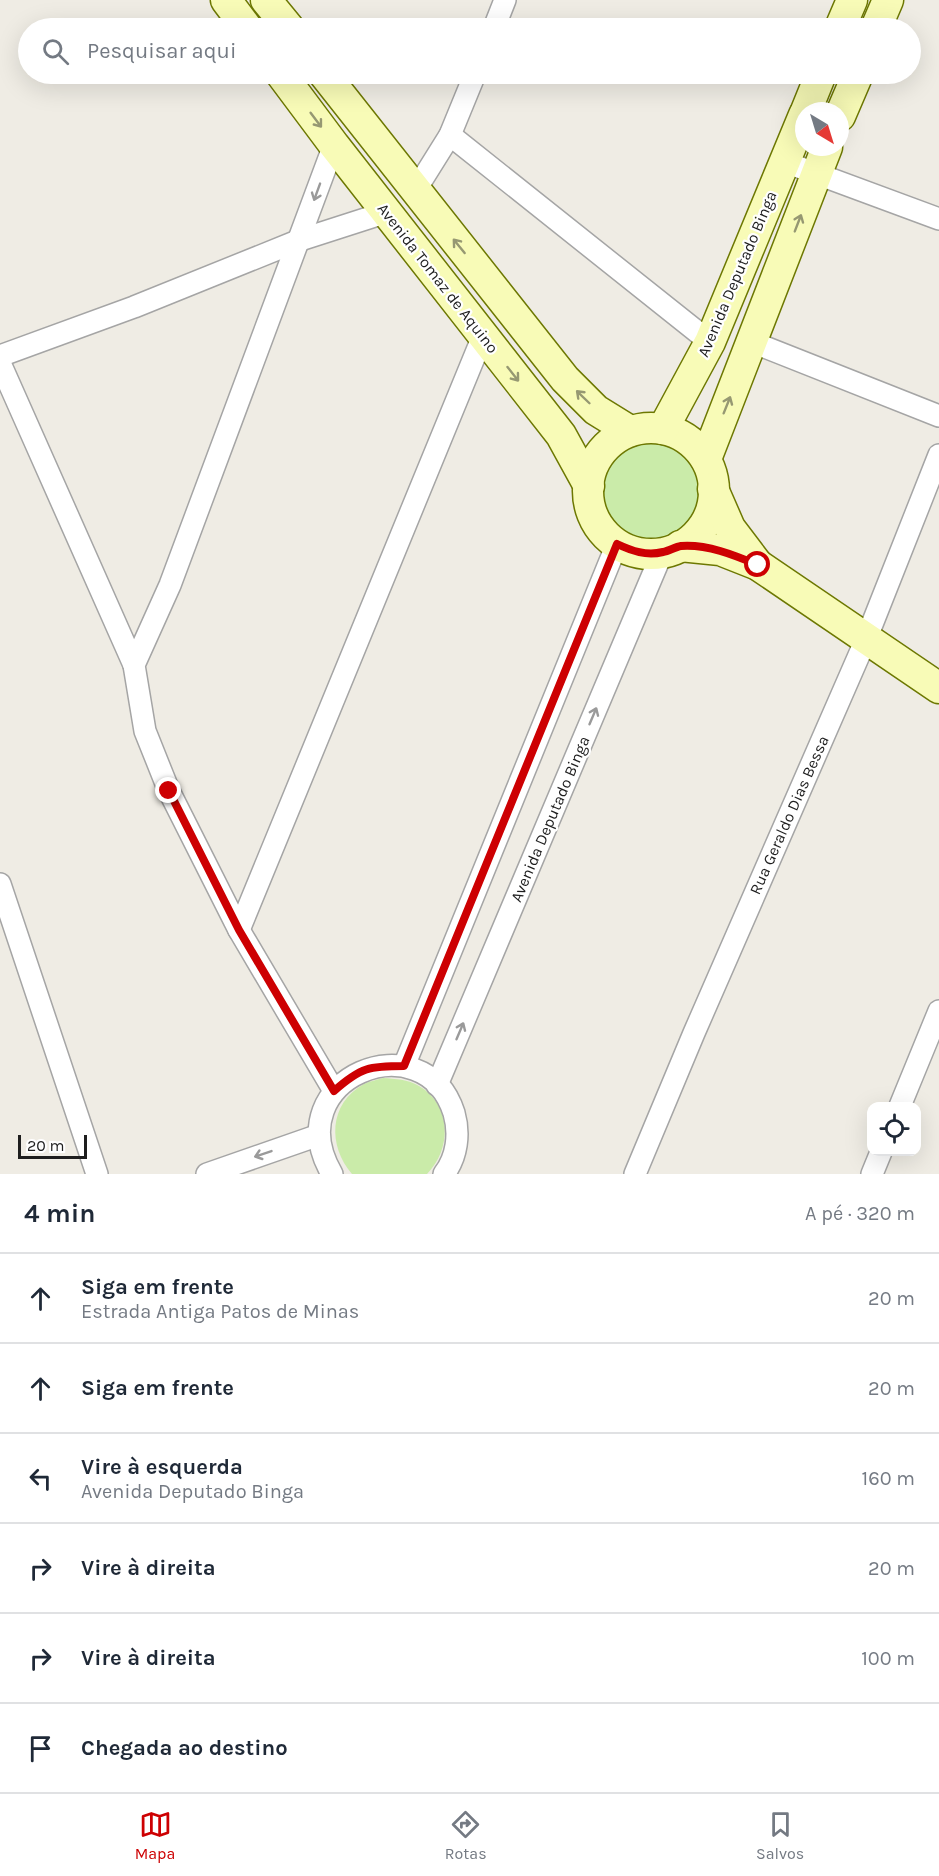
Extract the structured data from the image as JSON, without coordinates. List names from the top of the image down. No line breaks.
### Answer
{"streets":{"street":["Avenida Deputado Binga","Avenida Tomaz de Aquino","Rua Geraldo Dias Bessa"]},"crossings":[["Avenida Deputado Binga","Avenida Tomaz de Aquino"]],"scale_bar":"20 m","north":"bottom right","page":{"search":"Pesquisar aqui","scale":"20 m","heading":["4 min","A pé · 320 m"],"list":[["Siga em frente","Estrada Antiga Patos de Minas","20 m"],["Siga em frente","20 m"],["Vire à esquerda","Avenida Deputado Binga","160 m"],["Vire à direita","20 m"],["Vire à direita","100 m"],"Chegada ao destino"],"nav":["Mapa","Rotas","Salvos"]}}
